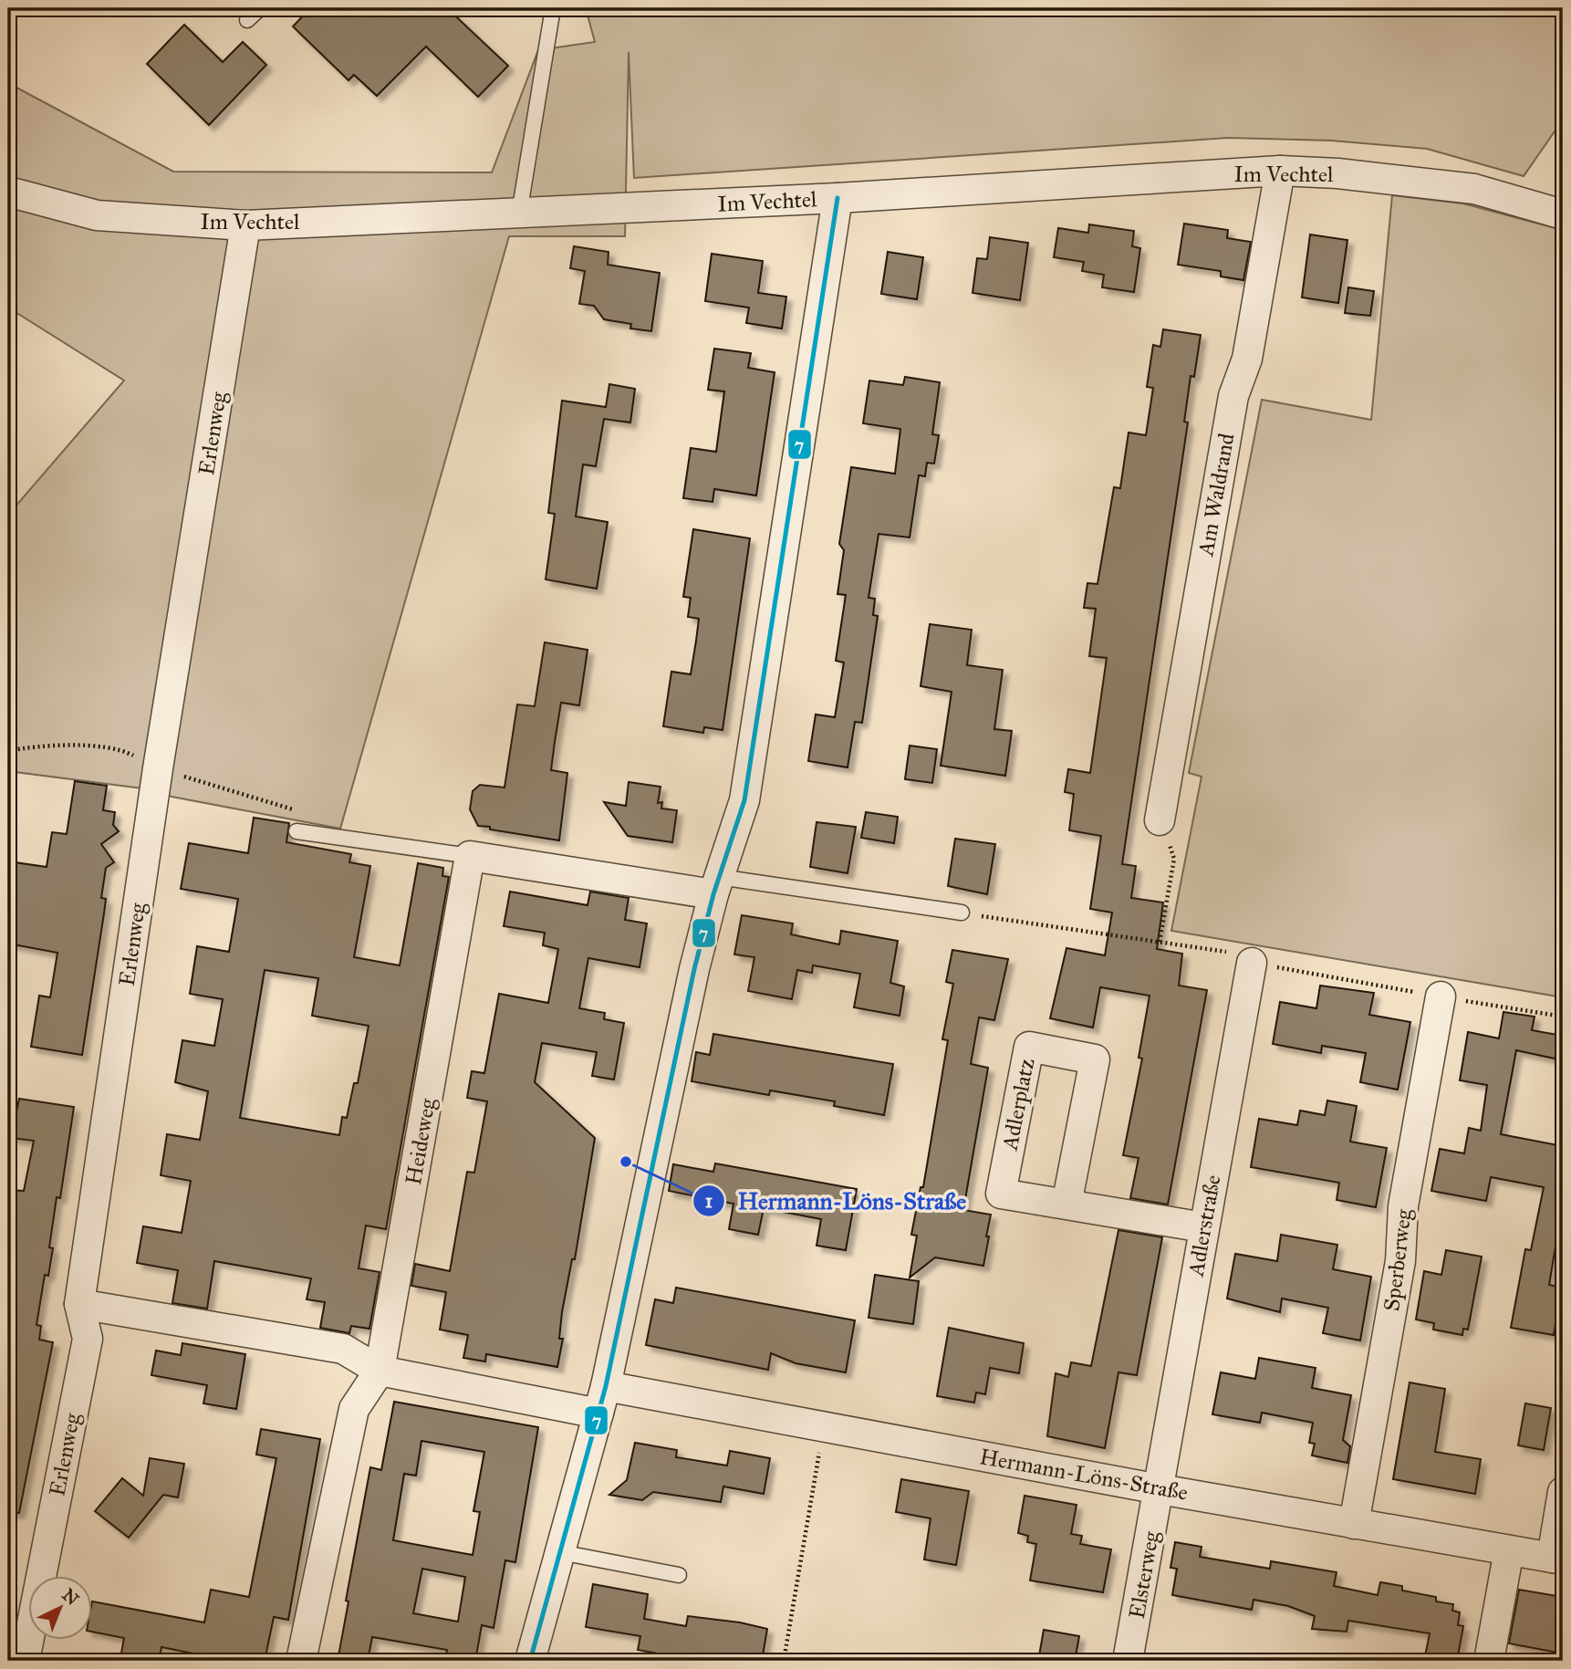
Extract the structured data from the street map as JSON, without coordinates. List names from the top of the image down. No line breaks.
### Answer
{"streets":{"street":["Im Vechtel","Erlenweg","Am Waldrand","Adlerplatz","Heideweg","Adlerstraße","Sperberweg","Hermann-Löns-Straße","Elsterweg"]},"crossings":[["Im Vechtel","Erlenweg"],["Im Vechtel","Am Waldrand"],["Erlenweg","Hermann-Löns-Straße"],["Adlerplatz","Adlerstraße"],["Heideweg","Hermann-Löns-Straße"],["Adlerstraße","Hermann-Löns-Straße"],["Adlerstraße","Elsterweg"],["Sperberweg","Hermann-Löns-Straße"],["Hermann-Löns-Straße","Elsterweg"]],"places":["Hermann-Löns-Straße"],"lines":["transit line 7"],"north":"top right"}
